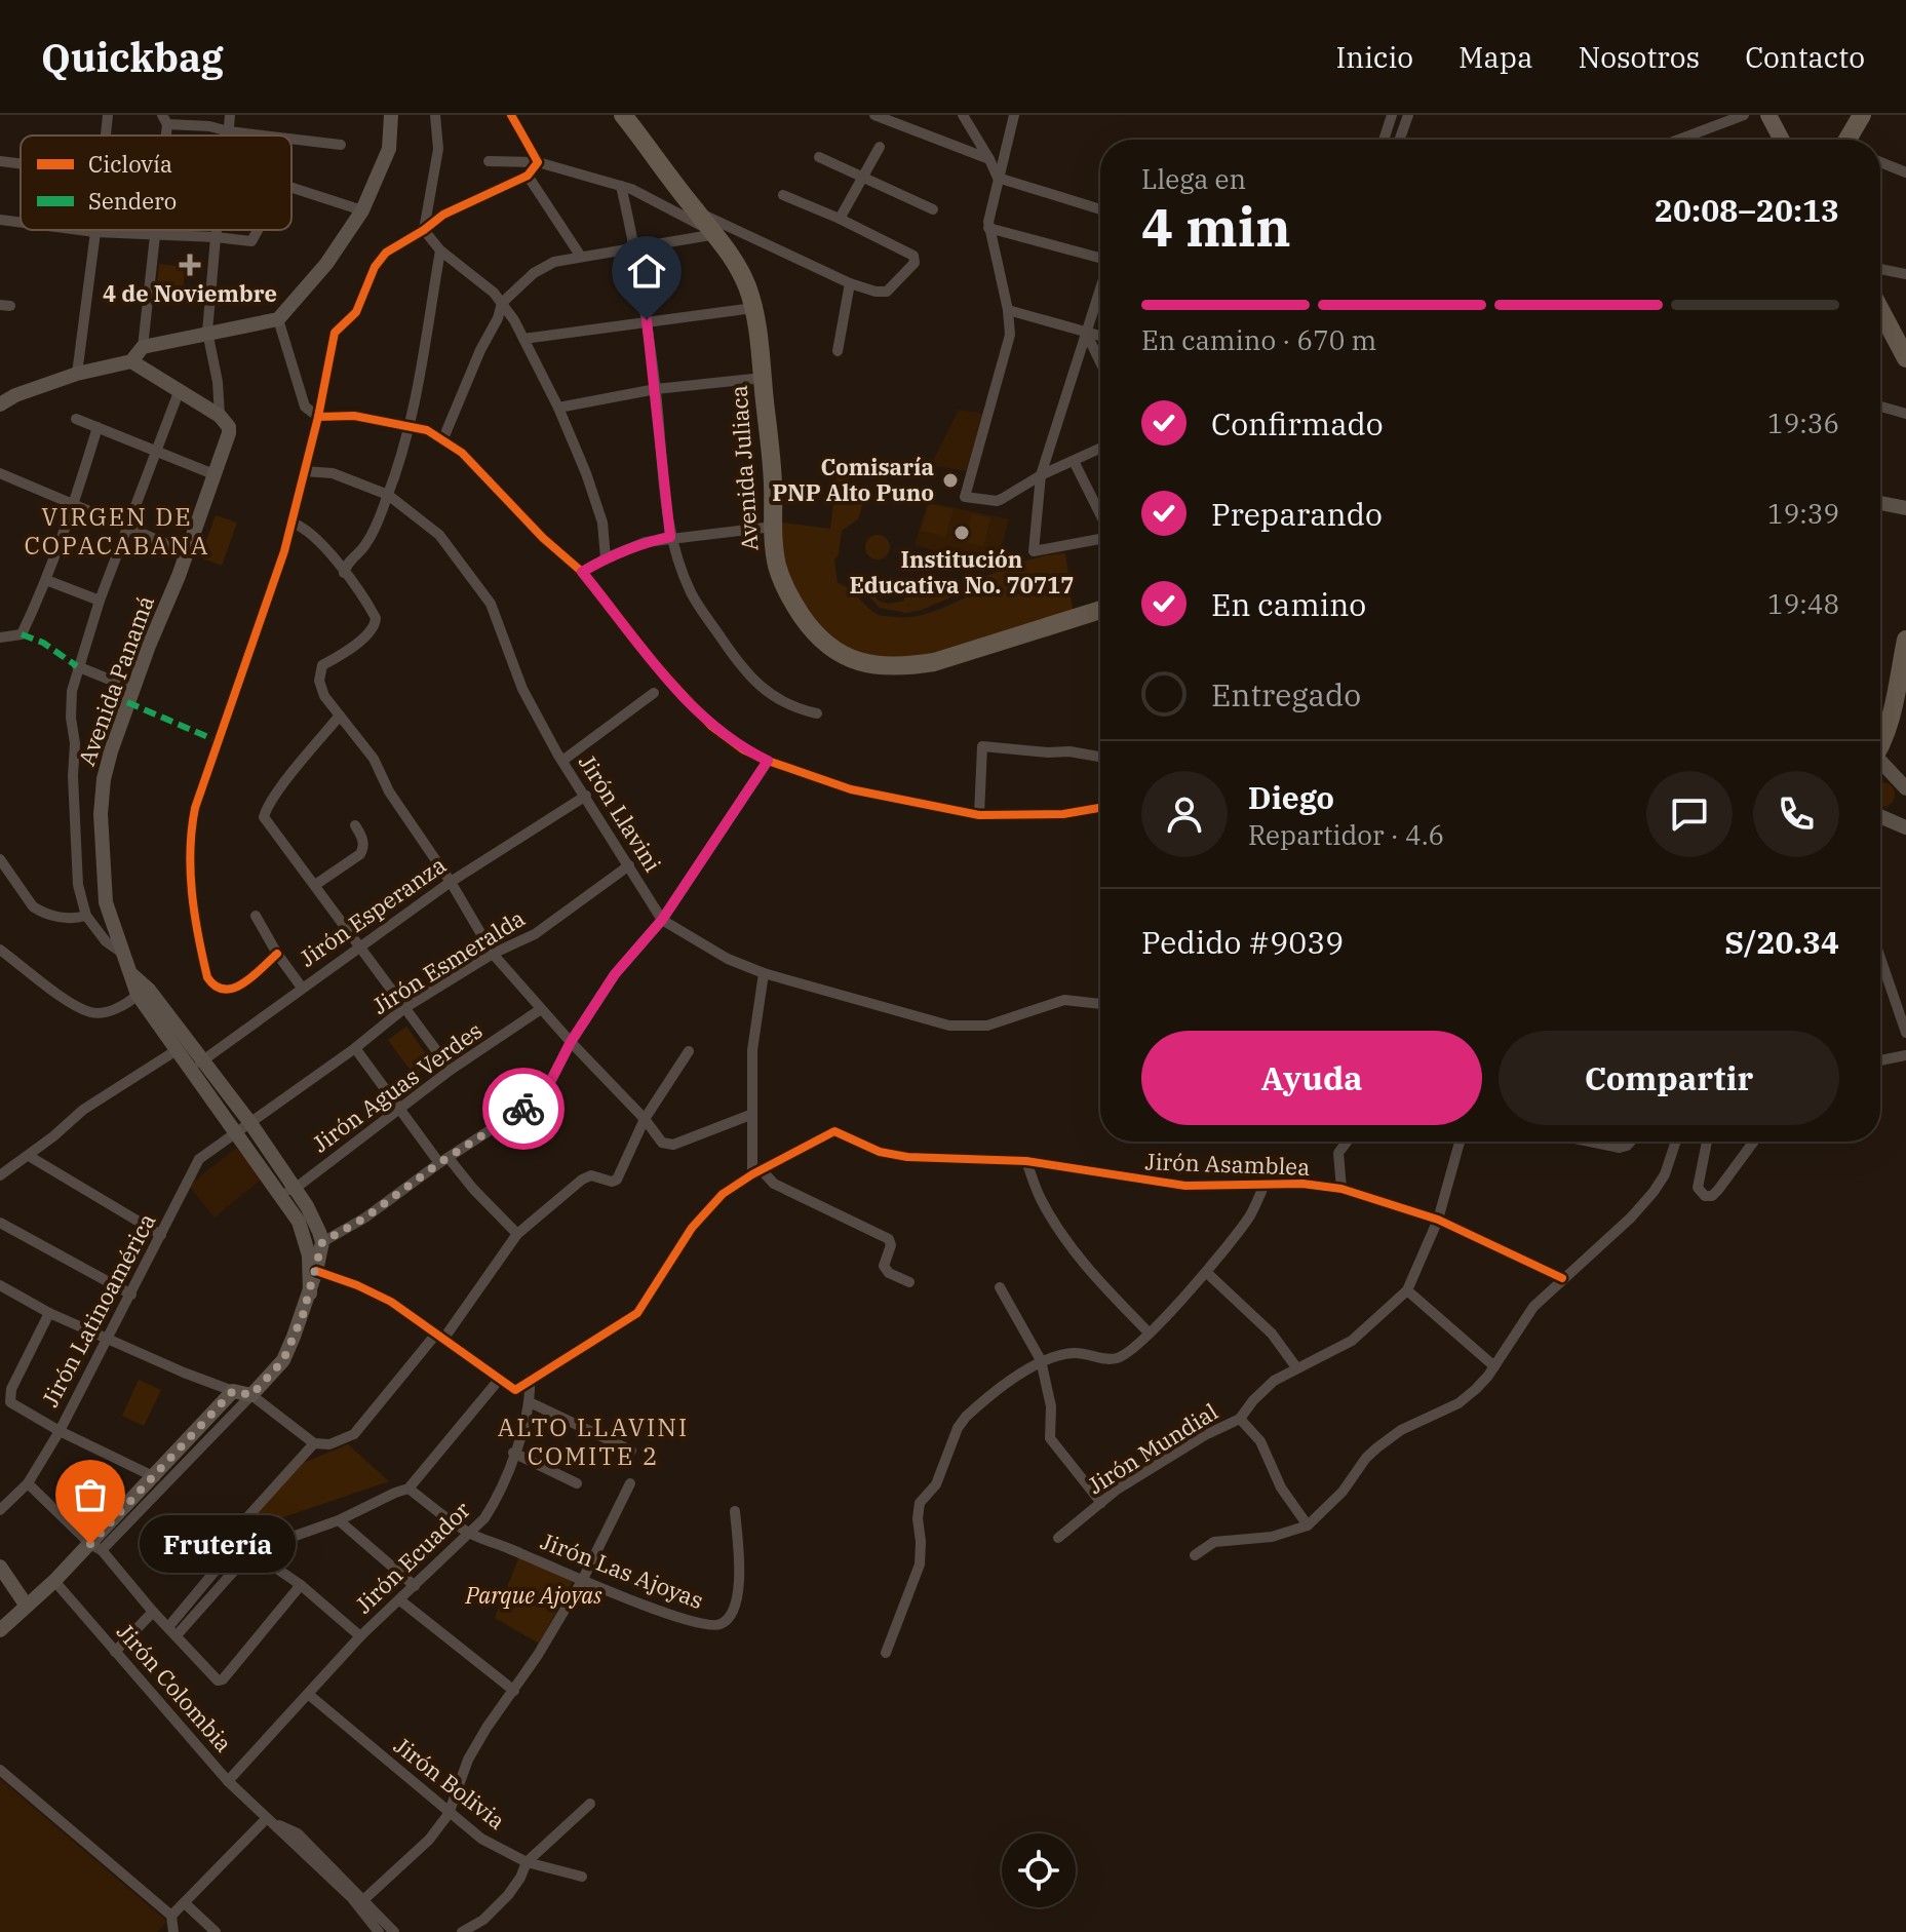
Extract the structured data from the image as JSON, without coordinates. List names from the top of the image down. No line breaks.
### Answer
{"streets":{"highway":["Avenida Juliaca"],"street":["Avenida Panamá","Jirón Llavini","Jirón Esperanza","Jirón Esmeralda","Jirón Aguas Verdes","Jirón Asamblea","Jirón Latinoamérica","Jirón Mundial","Jirón Ecuador","Jirón Las Ajoyas","Jirón Colombia","Jirón Bolivia"]},"crossings":[["Avenida Panamá","Jirón Esperanza"],["Avenida Panamá","Jirón Esmeralda"],["Avenida Panamá","Jirón Aguas Verdes"],["Avenida Panamá","Jirón Latinoamérica"],["Avenida Panamá","Jirón Colombia"],["Jirón Llavini","Jirón Esperanza"],["Jirón Llavini","Jirón Esmeralda"],["Jirón Esmeralda","Jirón Latinoamérica"],["Jirón Asamblea","Jirón Mundial"],["Jirón Ecuador","Jirón Las Ajoyas"],["Jirón Ecuador","Jirón Colombia"],["Jirón Ecuador","Jirón Bolivia"]],"districts":["VIRGEN DE COPACABANA","ALTO LLAVINI COMITE 2"],"parks":["Parque Ajoyas"],"places":{"health":["4 de Noviembre"],"other":["Comisaría PNP Alto Puno","Institución Educativa No. 70717","Frutería"]},"legend":["Ciclovía","Sendero"],"page":{"header":"Quickbag","nav":["Inicio","Mapa","Nosotros","Contacto"],"heading":["4 min","Llega en","20:08–20:13"],"panel":["Diego","Repartidor · 4.6","Pedido #9039","S/20.34"],"bar":"En camino · 670 m","list":[["Confirmado","19:36"],["Preparando","19:39"],["En camino","19:48"],"Entregado"],"buttons":["Ayuda","Compartir"],"bubble":"Frutería"}}
